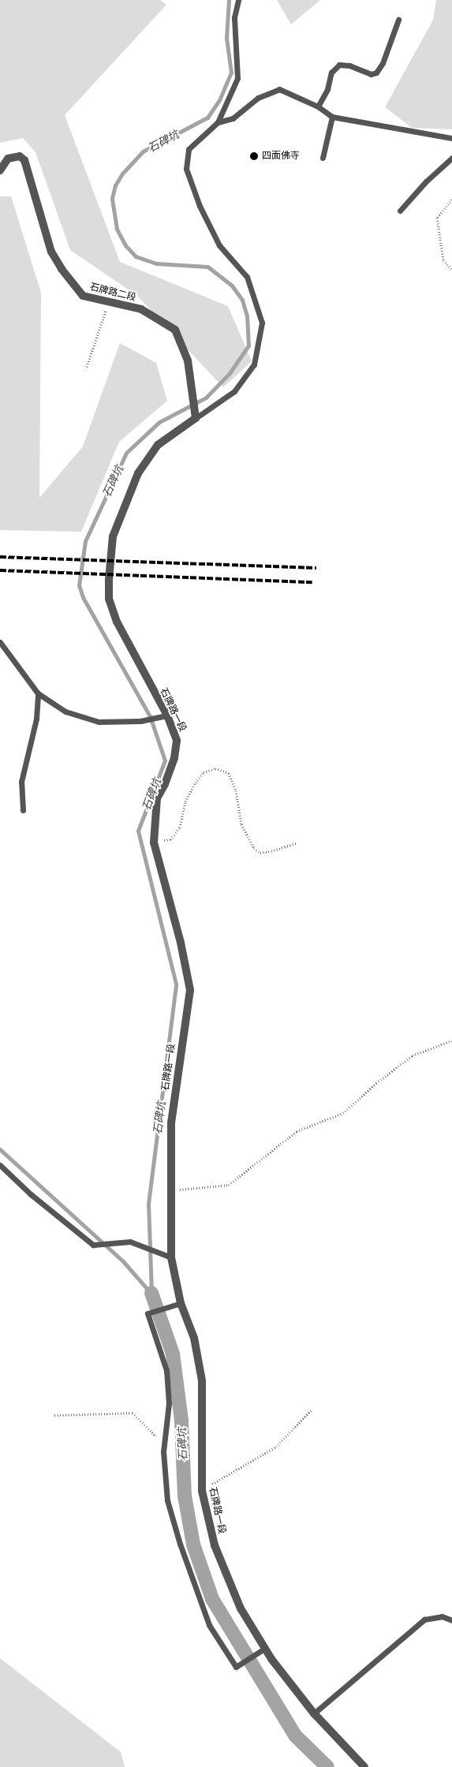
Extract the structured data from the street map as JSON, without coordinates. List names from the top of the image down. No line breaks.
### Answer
{"streets":{"street":["石牌路二段","石牌路一段"]},"crossings":[["石牌路二段","石牌路一段"]],"water":["石碑坑"],"places":["四面佛寺"]}
